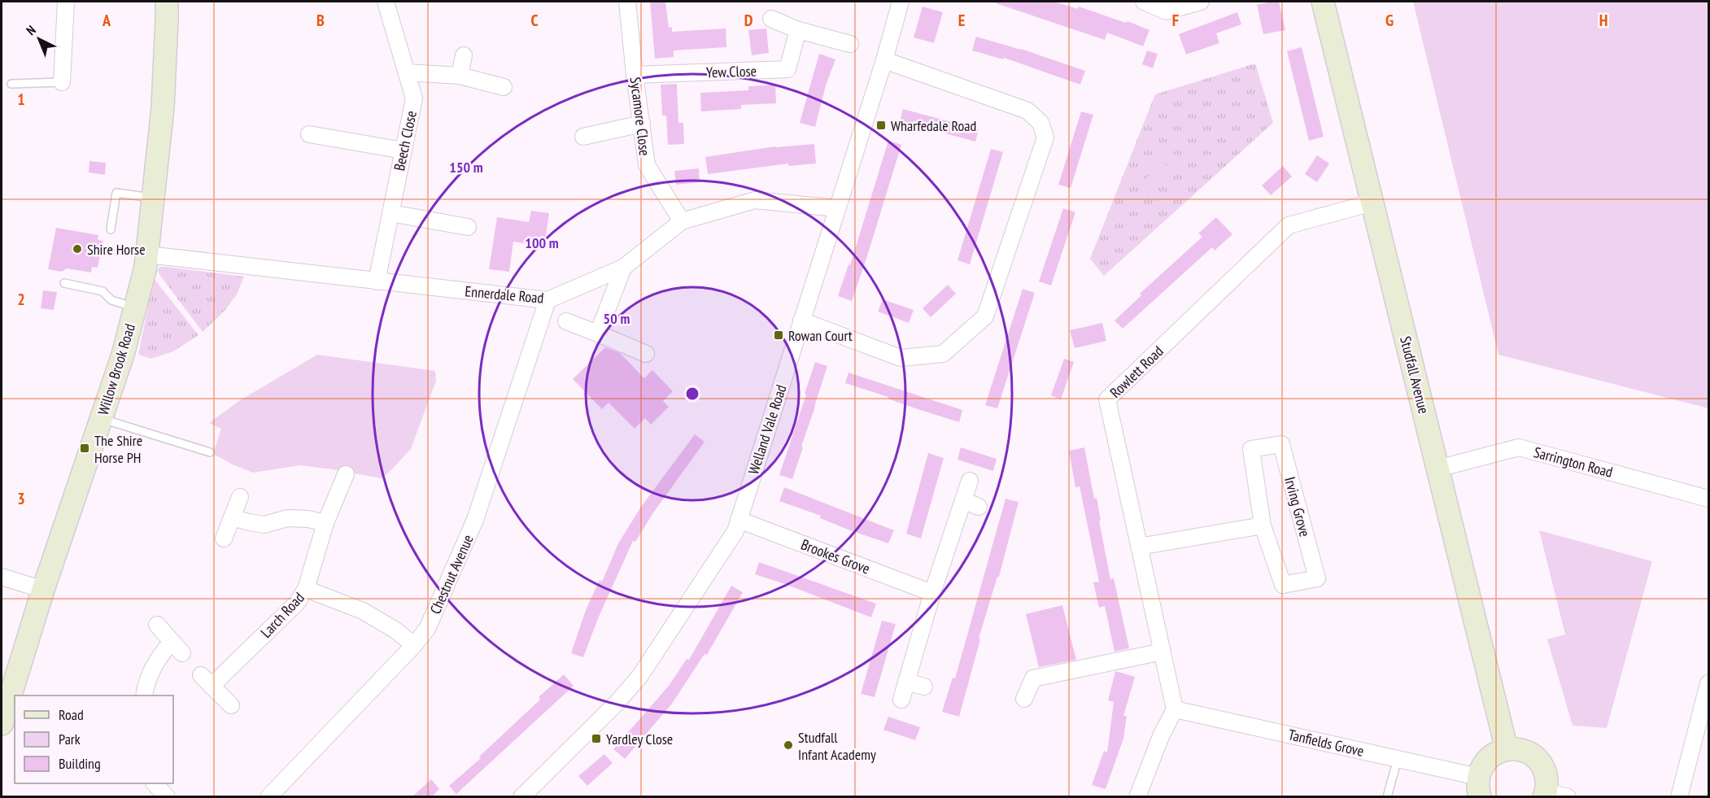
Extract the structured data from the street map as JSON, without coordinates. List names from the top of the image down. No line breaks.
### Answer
{"streets":{"street":["Yew Close","Sycamore Close","Beech Close","Ennerdale Road","Willow Brook Road","Rowlett Road","Studfall Avenue","Welland Vale Road","Sarrington Road","Irving Grove","Brookes Grove","Chestnut Avenue","Larch Road","Tanfields Grove"]},"crossings":[["Yew Close","Sycamore Close"],["Sycamore Close","Ennerdale Road"],["Beech Close","Ennerdale Road"],["Ennerdale Road","Willow Brook Road"],["Ennerdale Road","Welland Vale Road"],["Ennerdale Road","Chestnut Avenue"],["Rowlett Road","Studfall Avenue"],["Rowlett Road","Tanfields Grove"],["Studfall Avenue","Sarrington Road"],["Welland Vale Road","Brookes Grove"],["Chestnut Avenue","Larch Road"]],"places":{"transit":["Wharfedale Road","Rowan Court","The Shire Horse PH","Yardley Close"],"other":["Shire Horse","Studfall Infant Academy"]},"legend":["Road","Park","Building"],"north":"top left","grid":{"columns":["A","B","C","D","E","F","G","H"],"rows":["1","2","3"]},"rings":["150 m","100 m","50 m"]}
